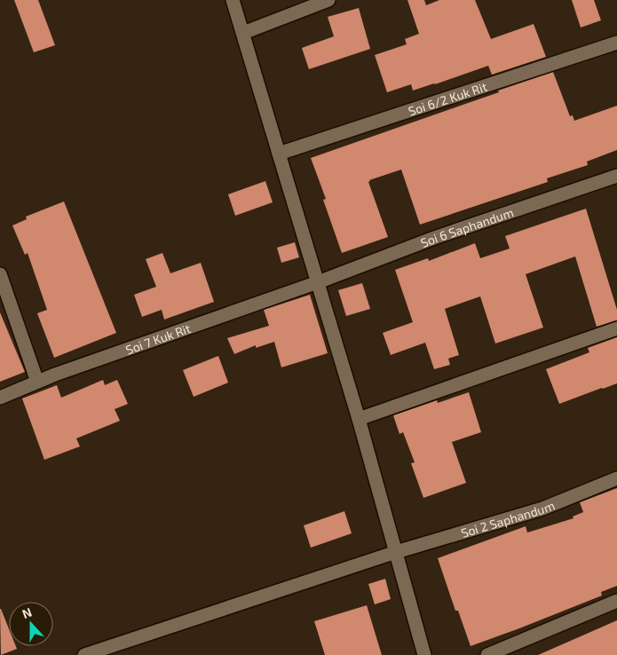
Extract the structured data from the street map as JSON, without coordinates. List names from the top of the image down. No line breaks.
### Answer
{"streets":{"street":["Soi 6/2 Kuk Rit","Soi 6 Saphandum","Soi 7 Kuk Rit","Soi 2 Saphandum"]},"crossings":[["Soi 6 Saphandum","Soi 7 Kuk Rit"]],"north":"top"}
